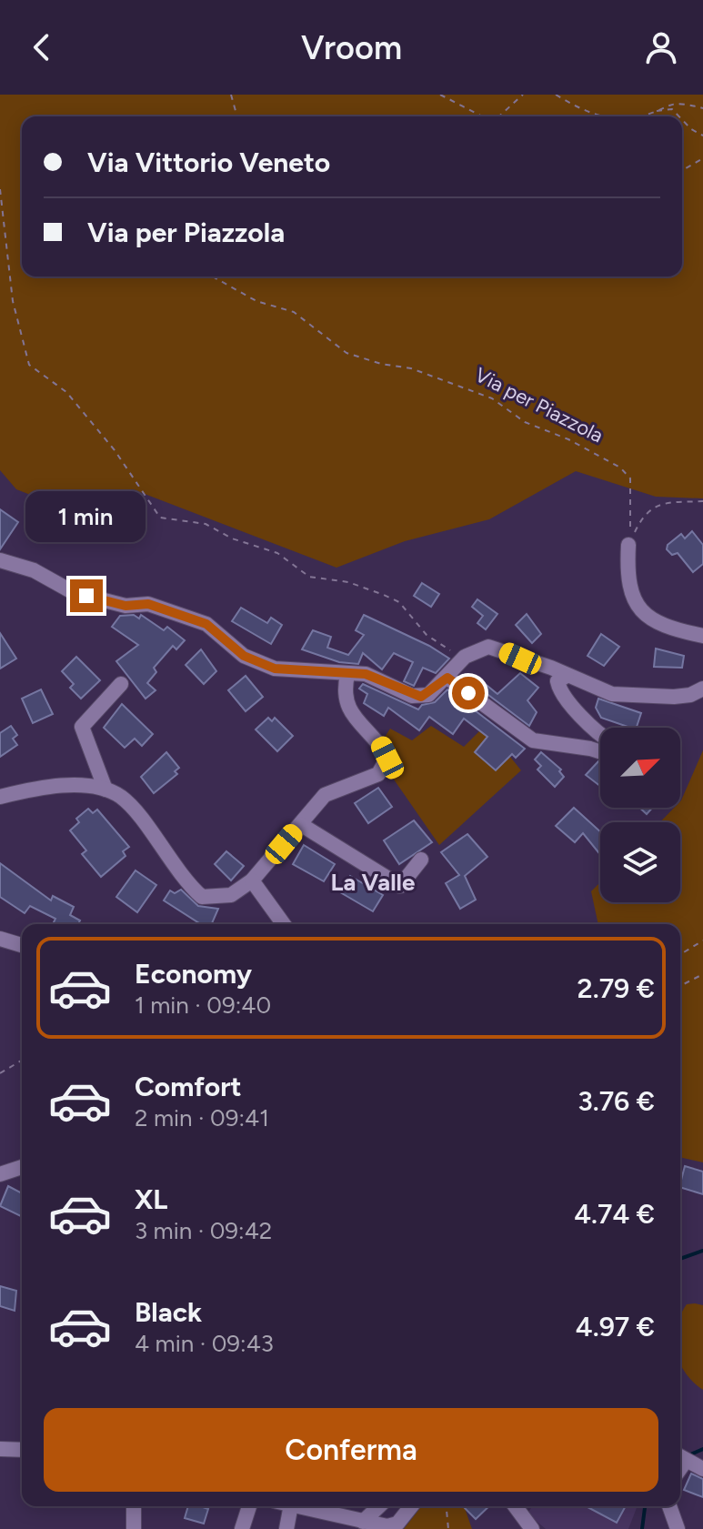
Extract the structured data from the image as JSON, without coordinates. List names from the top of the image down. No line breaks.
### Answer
{"streets":{"path":["Via per Piazzola"]},"districts":["La Valle"],"north":"top right","page":{"header":"Vroom","banner":["Via Vittorio Veneto","Via per Piazzola"],"bubble":"1 min","list":[{"name":"Economy","note":"1 min · 09:40","value":"2.79 €"},{"name":"Comfort","note":"2 min · 09:41","value":"3.76 €"},{"name":"XL","note":"3 min · 09:42","value":"4.74 €"},{"name":"Black","note":"4 min · 09:43","value":"4.97 €"}],"buttons":"Conferma"}}
